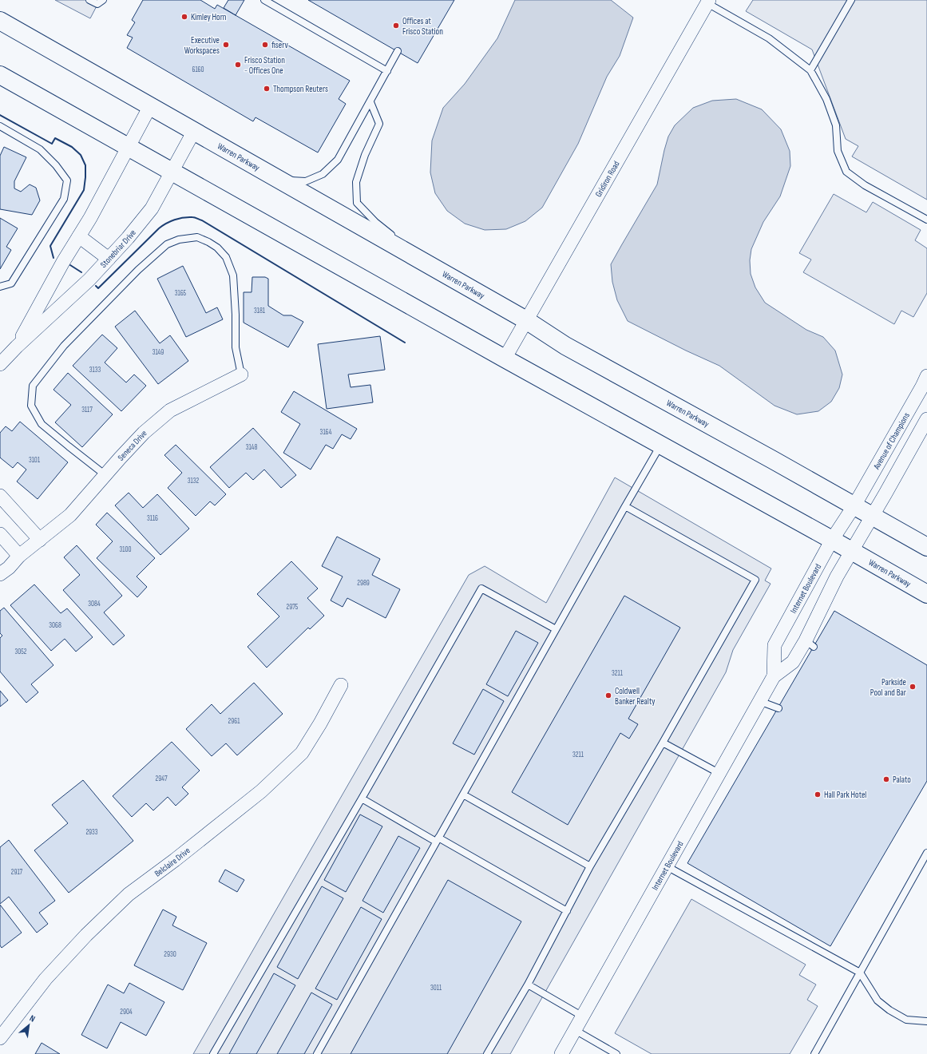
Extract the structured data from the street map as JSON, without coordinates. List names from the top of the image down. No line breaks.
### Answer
{"streets":{"main road":["Warren Parkway"],"street":["Gridiron Road","Stonebriar Drive","Avenue of Champions","Seneca Drive","Internet Boulevard","Belclaire Drive"]},"crossings":[["Warren Parkway","Gridiron Road"],["Warren Parkway","Stonebriar Drive"],["Warren Parkway","Avenue of Champions"],["Warren Parkway","Internet Boulevard"],["Avenue of Champions","Internet Boulevard"]],"places":["Kimley Horn","Offices at Frisco Station","Executive Workspaces","fiserv","Frisco Station - Offices One","Thompson Reuters","Parkside Pool and Bar","Coldwell Banker Realty","Palato","Hall Park Hotel"],"house_numbers":["6160","3165","3181","3149","3133","3117","3164","3148","3101","3132","3116","3100","2989","3084","2975","3068","3052","3211","2961","3211","2947","2933","2917","2930","3011","2904"],"north":"top right"}
